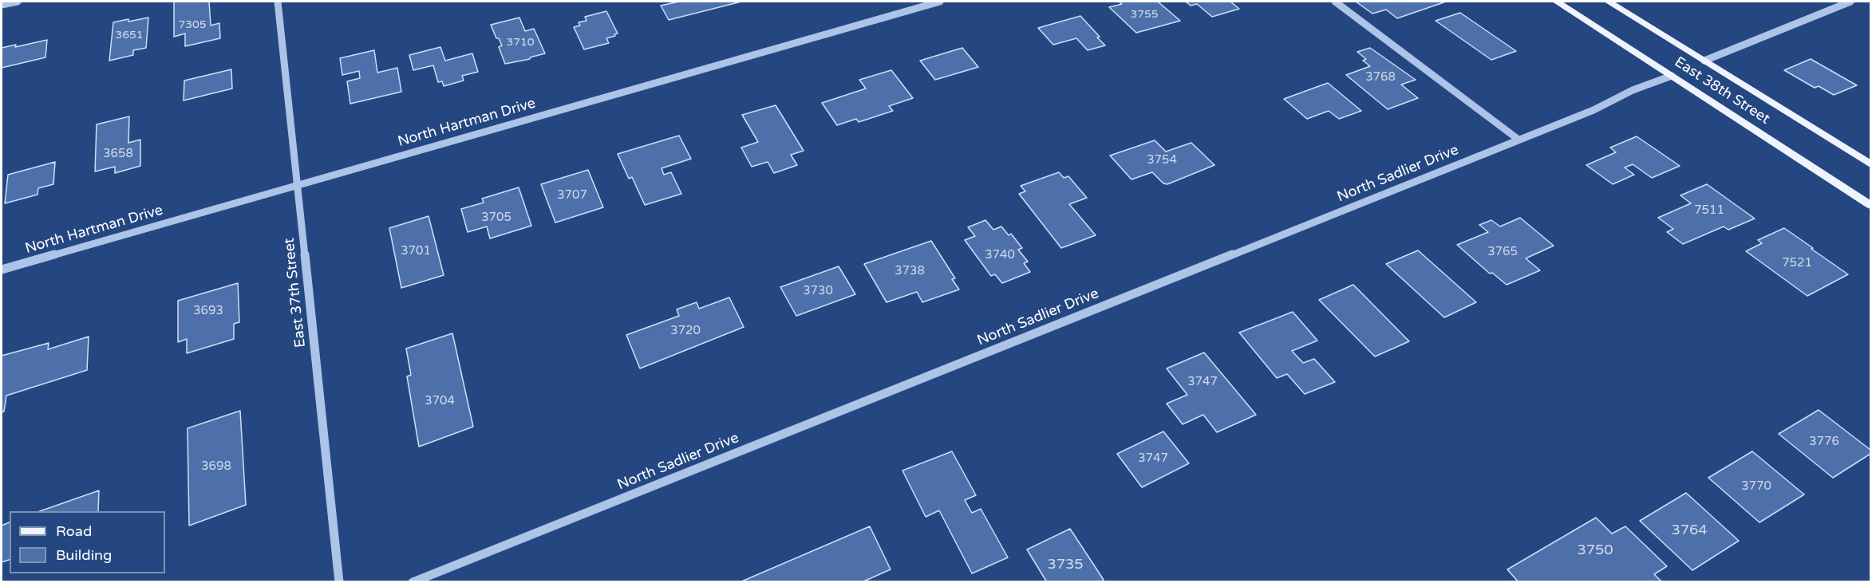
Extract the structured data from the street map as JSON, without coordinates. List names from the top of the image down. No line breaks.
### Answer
{"streets":{"main road":["East 38th Street"],"street":["North Hartman Drive","North Sadlier Drive","East 37th Street"]},"crossings":[["East 38th Street","North Sadlier Drive"],["North Hartman Drive","East 37th Street"]],"house_numbers":["3755","7305","3651","3710","3768","3658","3754","3707","7511","3705","3701","3765","3740","7521","3738","3730","3693","3720","3747","3704","3776","3747","3698","3770","3764","3750","3735"],"legend":["Road","Building"]}
